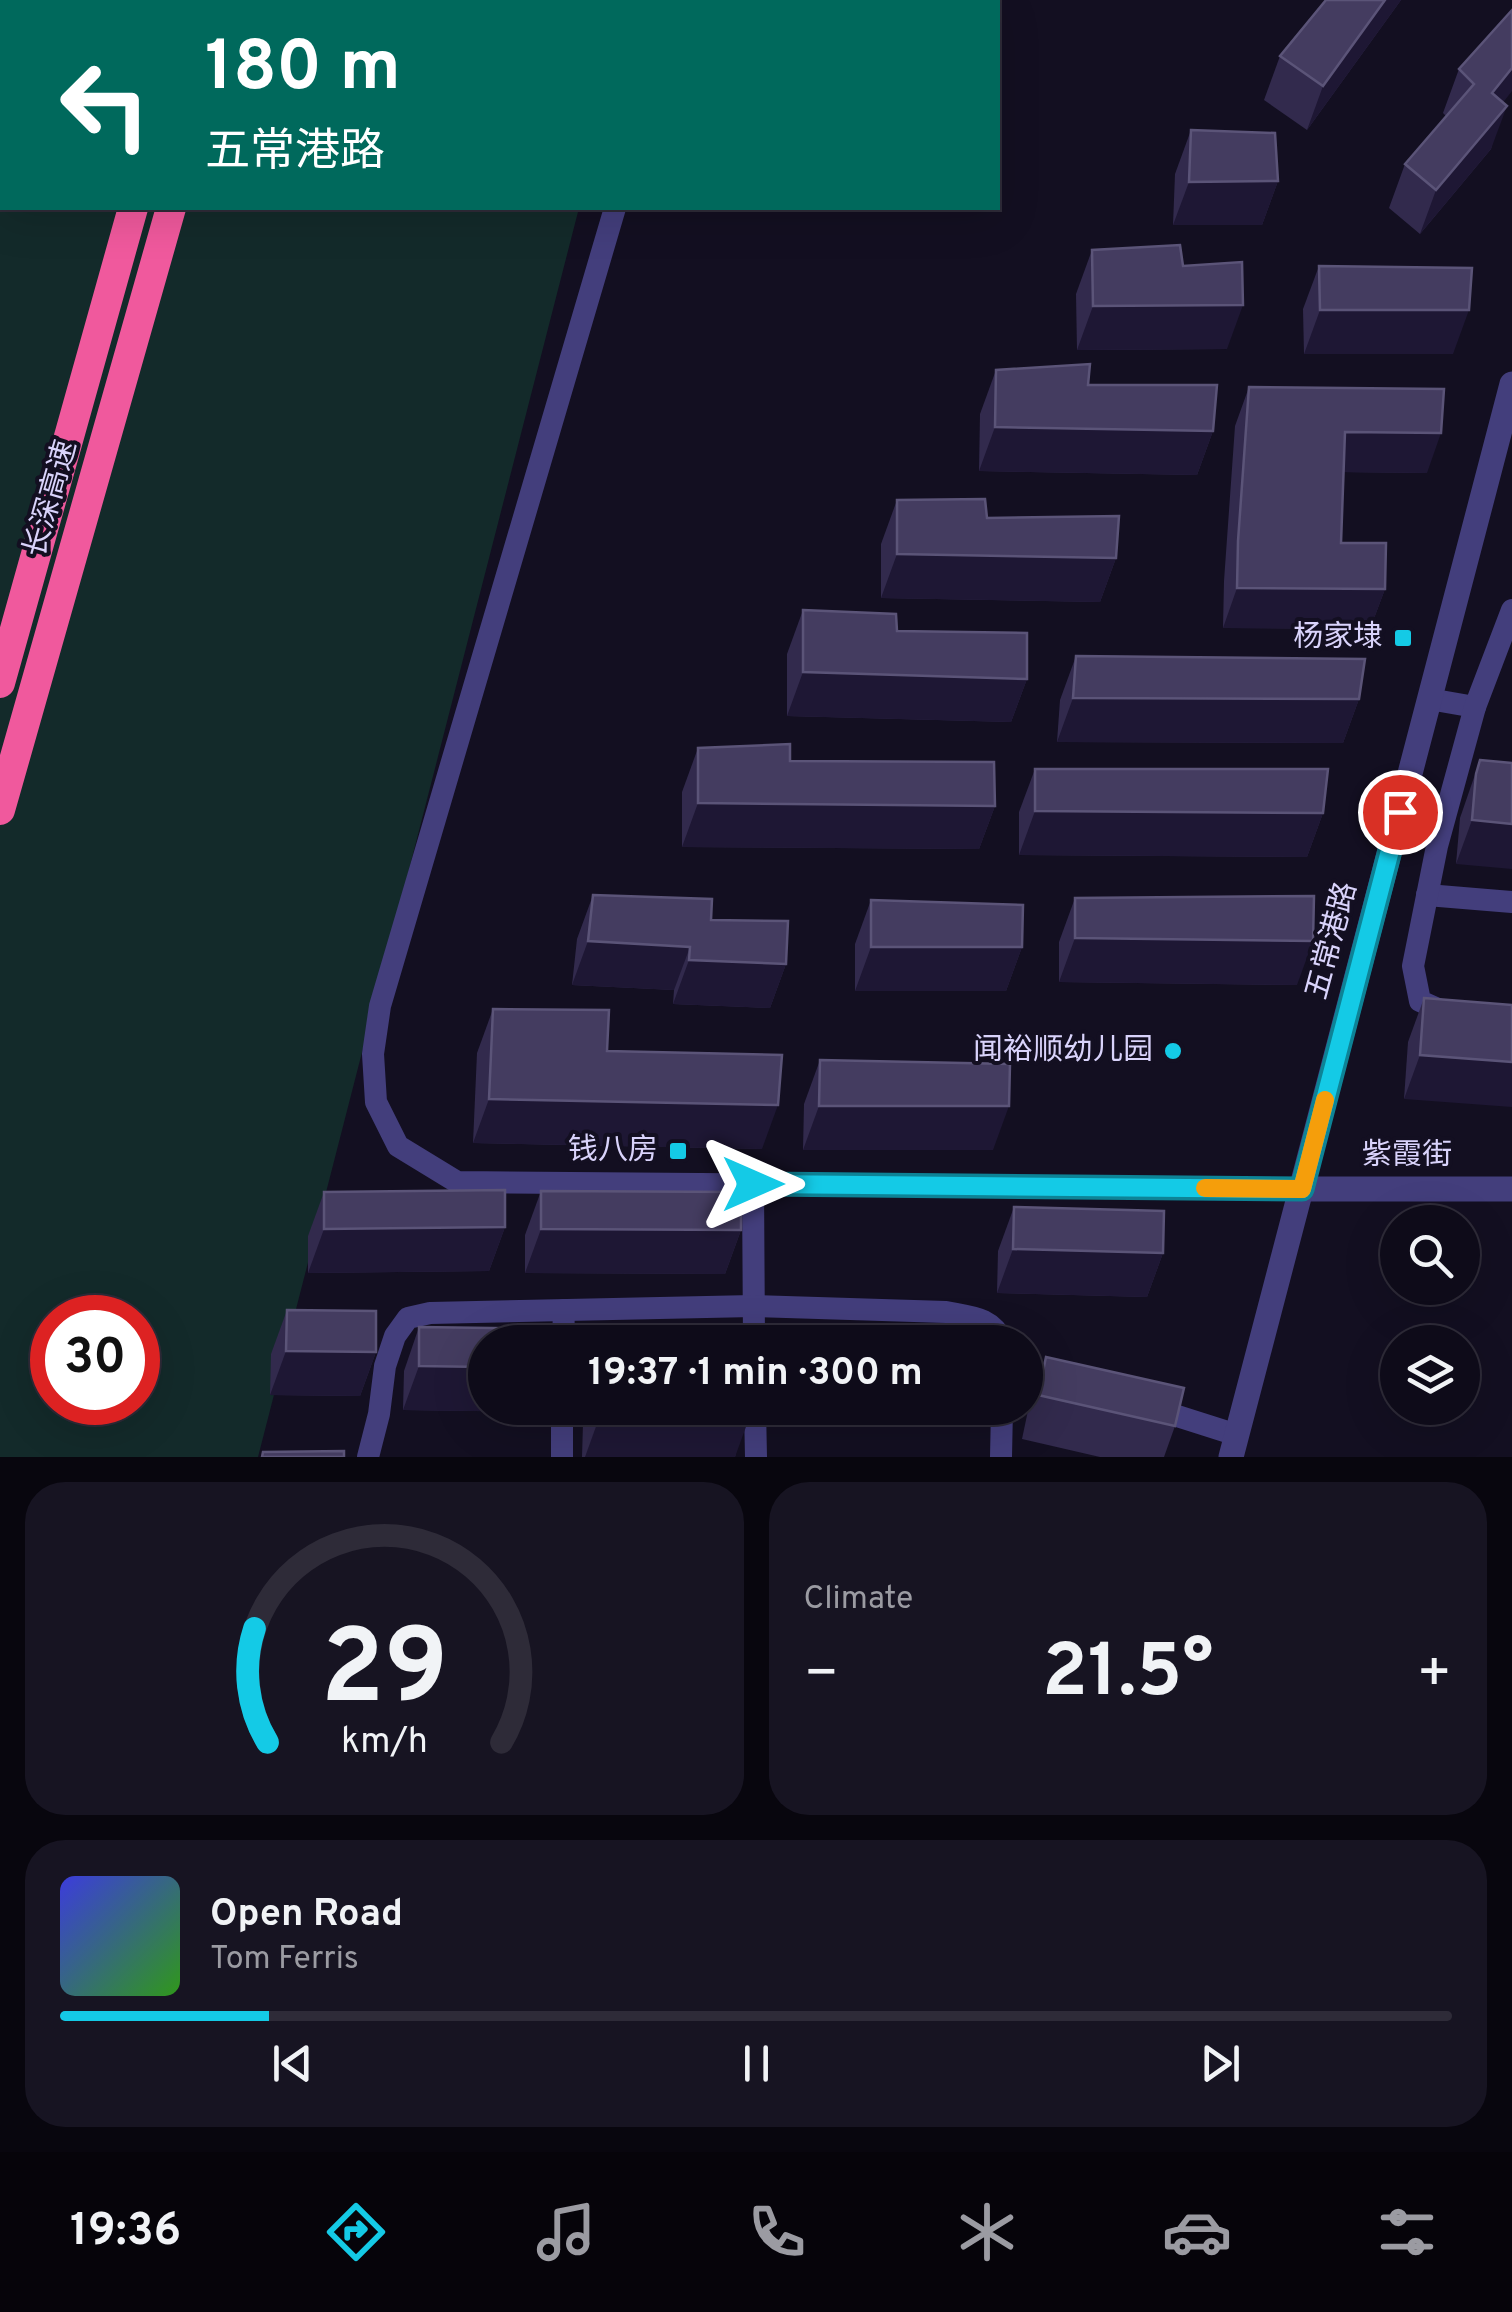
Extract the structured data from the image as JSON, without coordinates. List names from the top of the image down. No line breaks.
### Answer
{"streets":{"highway":["长深高速"],"street":["五常港路","紫霞街"]},"crossings":[["五常港路","紫霞街"]],"places":{"transit":["杨家埭","钱八房"],"other":["闻裕顺幼儿园"]},"page":{"turn":["180 m","五常港路"],"limit":"30","trip":"19:37 · 1 min · 300 m","tile":"Climate","heat":["−","21.5°","+"],"song":["Open Road","Tom Ferris"],"tabs":"19:36","gauge":["29","km/h"]}}
